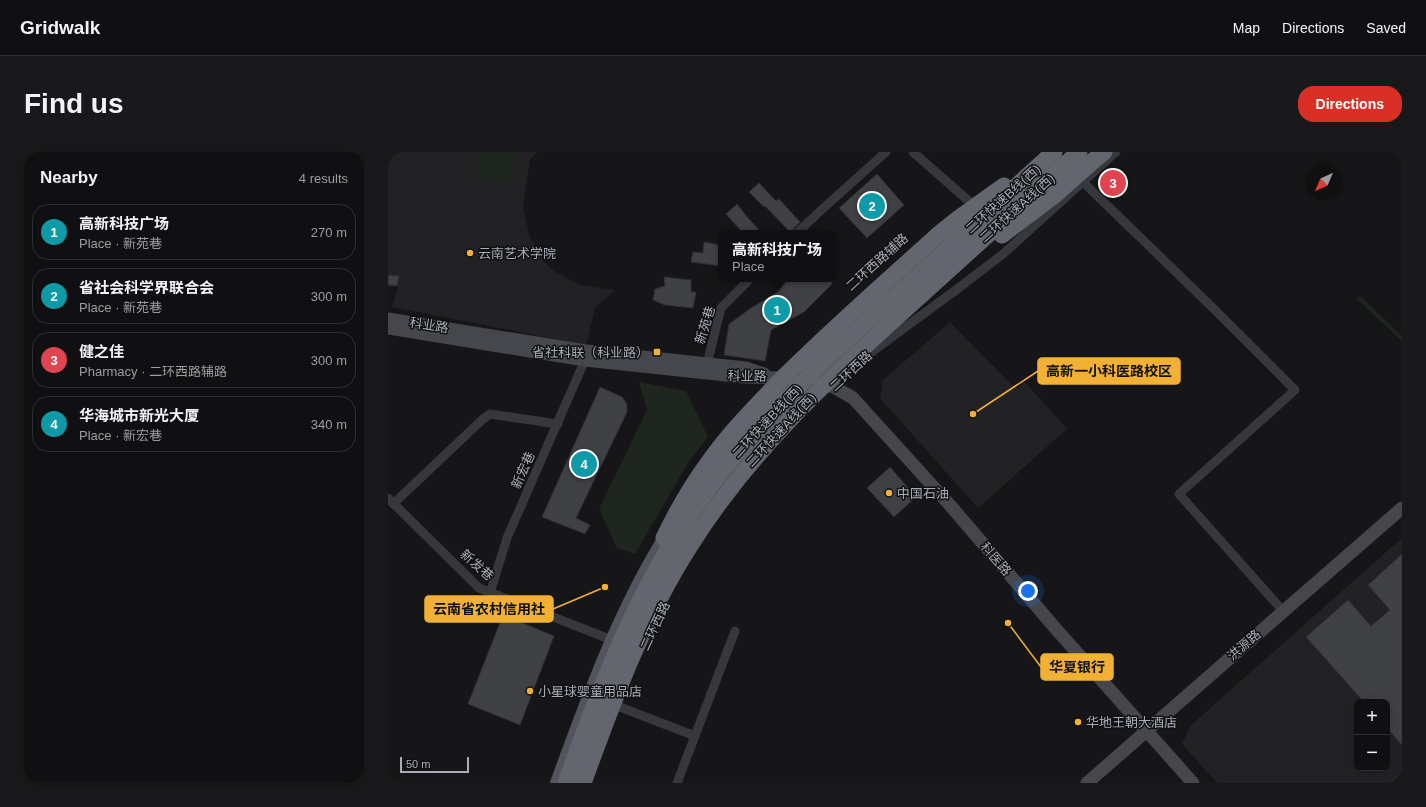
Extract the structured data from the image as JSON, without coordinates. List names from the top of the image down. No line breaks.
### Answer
{"streets":{"highway":["二环快速B线(西)","二环快速A线(西)"],"main road":["二环西路"],"street":["二环西路辅路","科业路","新苑巷","新宏巷","科医路","新发巷","洪源路"]},"crossings":[["二环西路辅路","科业路"],["二环西路辅路","科医路"],["科业路","新苑巷"],["科业路","新宏巷"],["科业路","科医路"],["二环西路","科医路"],["新宏巷","新发巷"],["科医路","洪源路"]],"places":{"other":["云南艺术学院","高新一小科医路校区","中国石油","云南省农村信用社","华夏银行","小星球婴童用品店","华地王朝大酒店"],"transit":["省社科联（科业路）"]},"scale_bar":"50 m","north":"bottom left","page":{"header":"Gridwalk","nav":["Map","Directions","Saved"],"buttons":"Directions","title":"Find us","heading":["Nearby","4 results"],"pins":["3","2","1","4"],"list":[{"mark":"1","name":"高新科技广场","note":"Place · 新苑巷","value":"270 m"},{"mark":"2","name":"省社会科学界联合会","note":"Place · 新苑巷","value":"300 m"},{"mark":"3","name":"健之佳","note":"Pharmacy · 二环西路辅路","value":"300 m"},{"mark":"4","name":"华海城市新光大厦","note":"Place · 新宏巷","value":"340 m"}],"popup":["高新科技广场","Place"],"map_buttons":["+","−"],"scale":"50 m"}}
